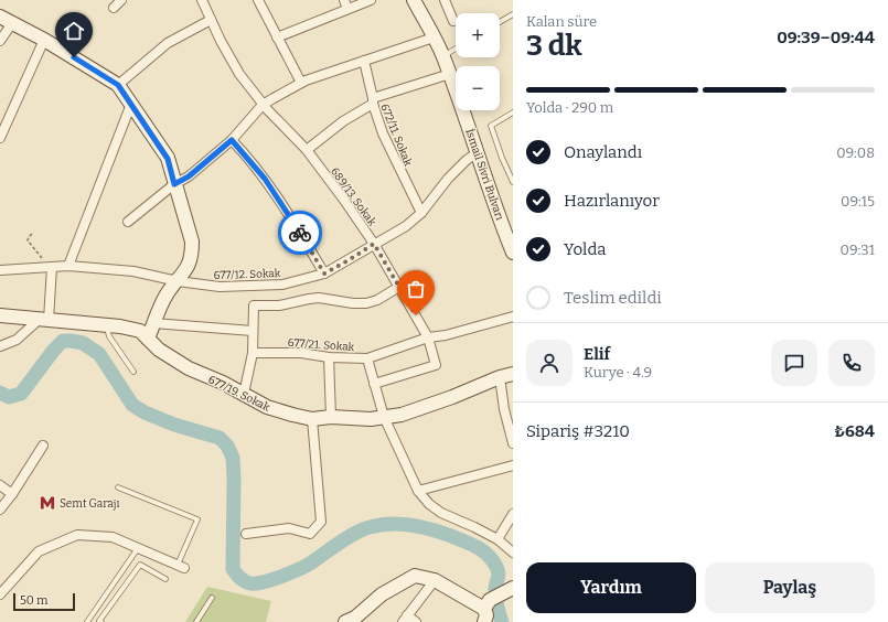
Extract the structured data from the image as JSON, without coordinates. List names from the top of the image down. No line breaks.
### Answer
{"streets":{"street":["672/11. Sokak","İsmail Sivri Bulvarı","689/13. Sokak","677/12. Sokak","677/21. Sokak","677/19. Sokak"]},"crossings":[["672/11. Sokak","677/12. Sokak"],["İsmail Sivri Bulvarı","677/12. Sokak"],["689/13. Sokak","677/12. Sokak"],["689/13. Sokak","677/21. Sokak"]],"places":{"metro station":["Semt Garajı"]},"scale_bar":"50 m","page":{"heading":["3 dk","Kalan süre","09:39–09:44"],"panel":["Elif","Kurye · 4.9","Sipariş #3210","₺684"],"map_buttons":["+","−"],"bar":"Yolda · 290 m","list":[["Onaylandı","09:08"],["Hazırlanıyor","09:15"],["Yolda","09:31"],"Teslim edildi"],"buttons":["Yardım","Paylaş"],"scale":"50 m"}}
